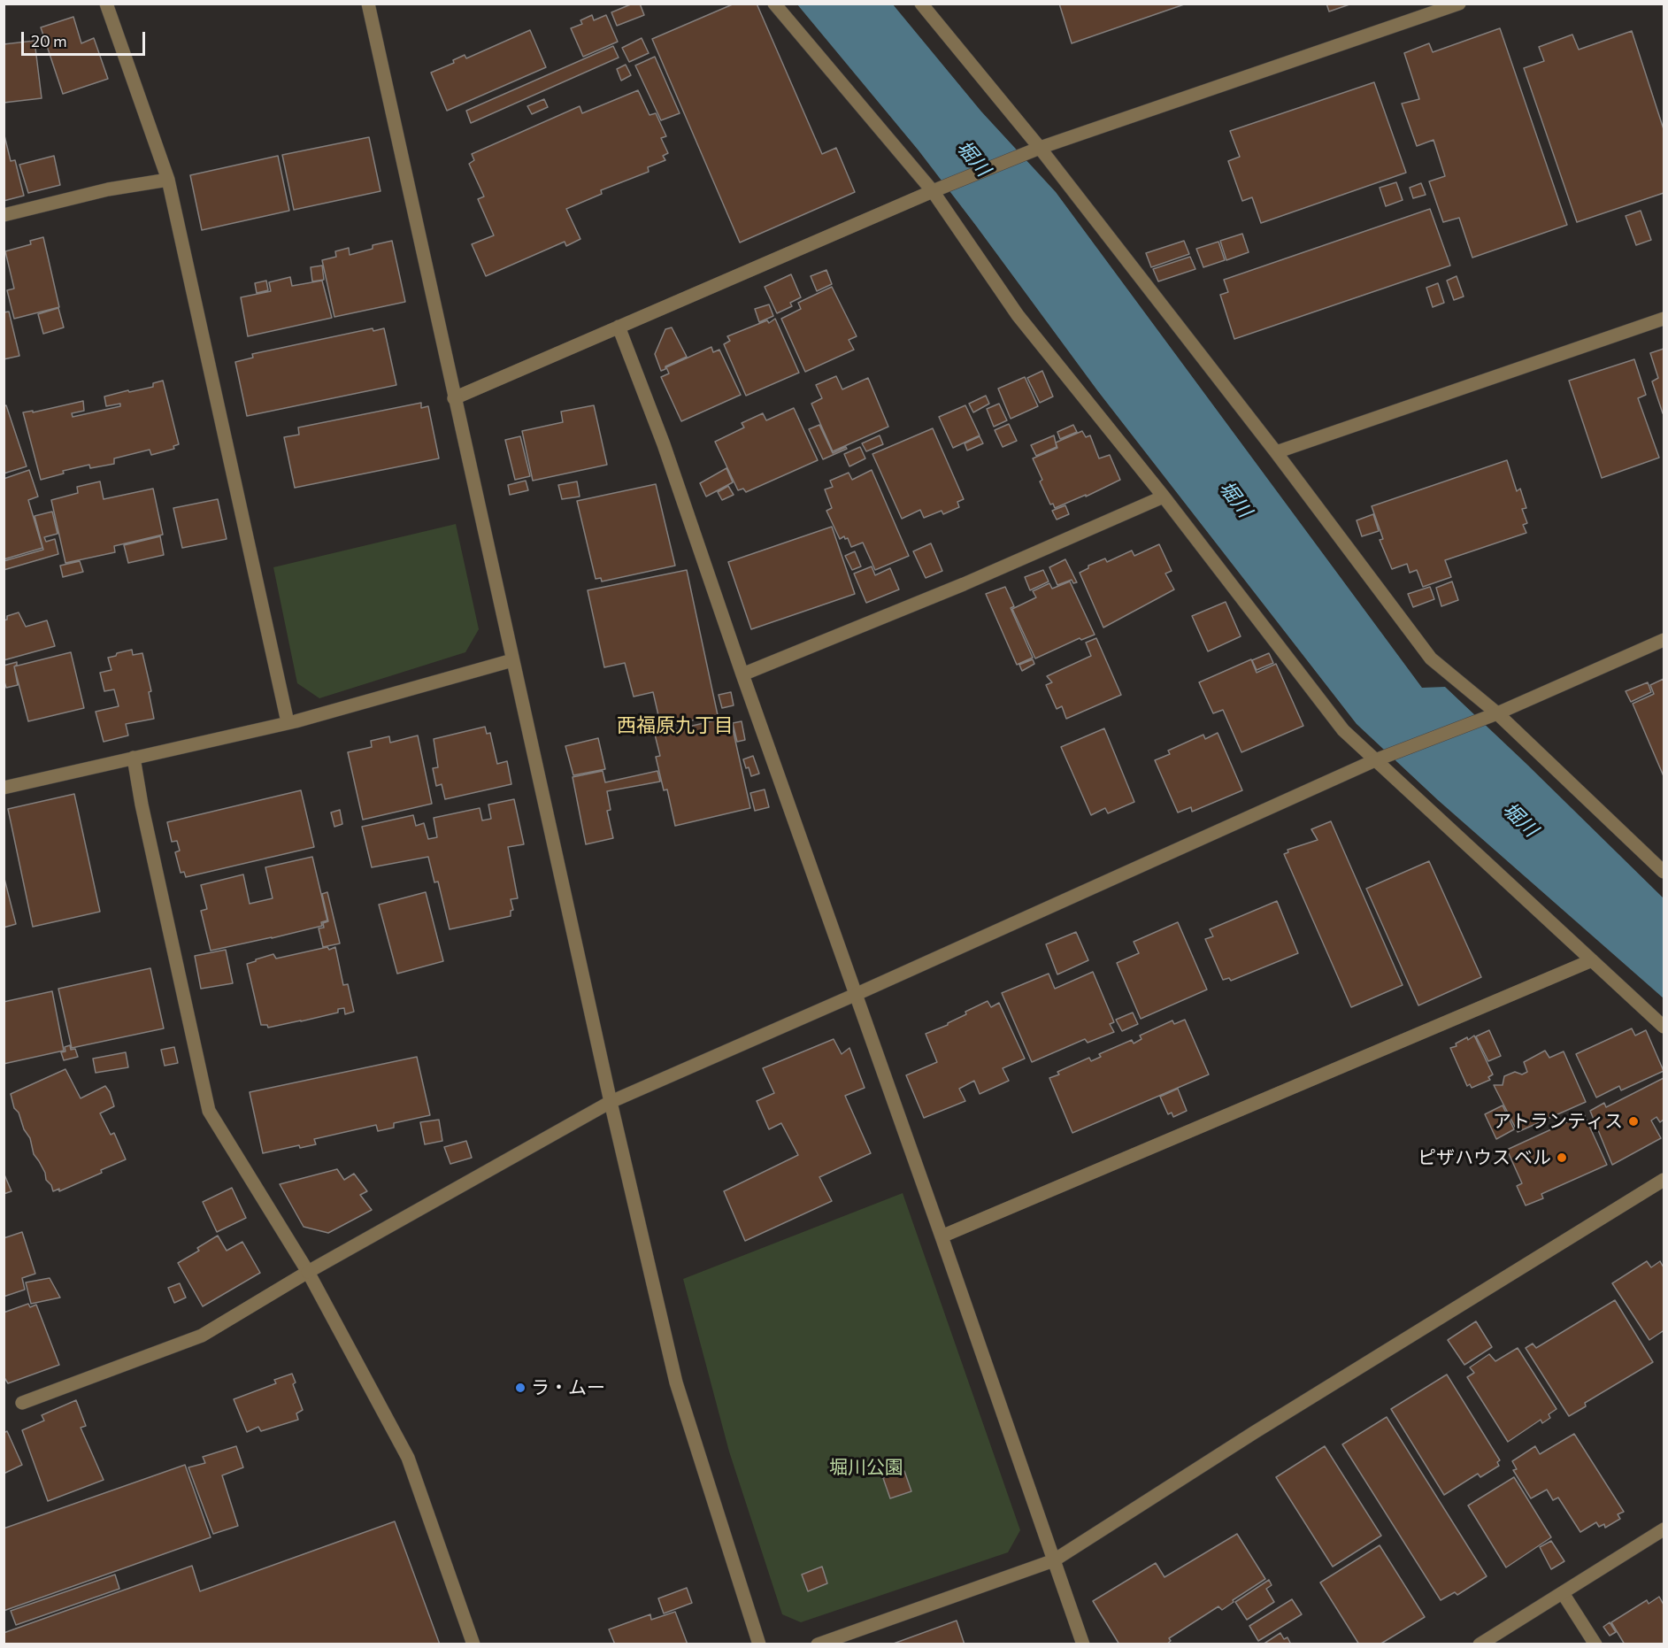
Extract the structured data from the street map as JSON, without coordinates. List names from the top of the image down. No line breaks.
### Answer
{"districts":["西福原九丁目"],"water":["堀川"],"parks":["堀川公園"],"places":["アトランティス","ピザハウス ベル","ラ・ムー"],"scale_bar":"20 m"}
